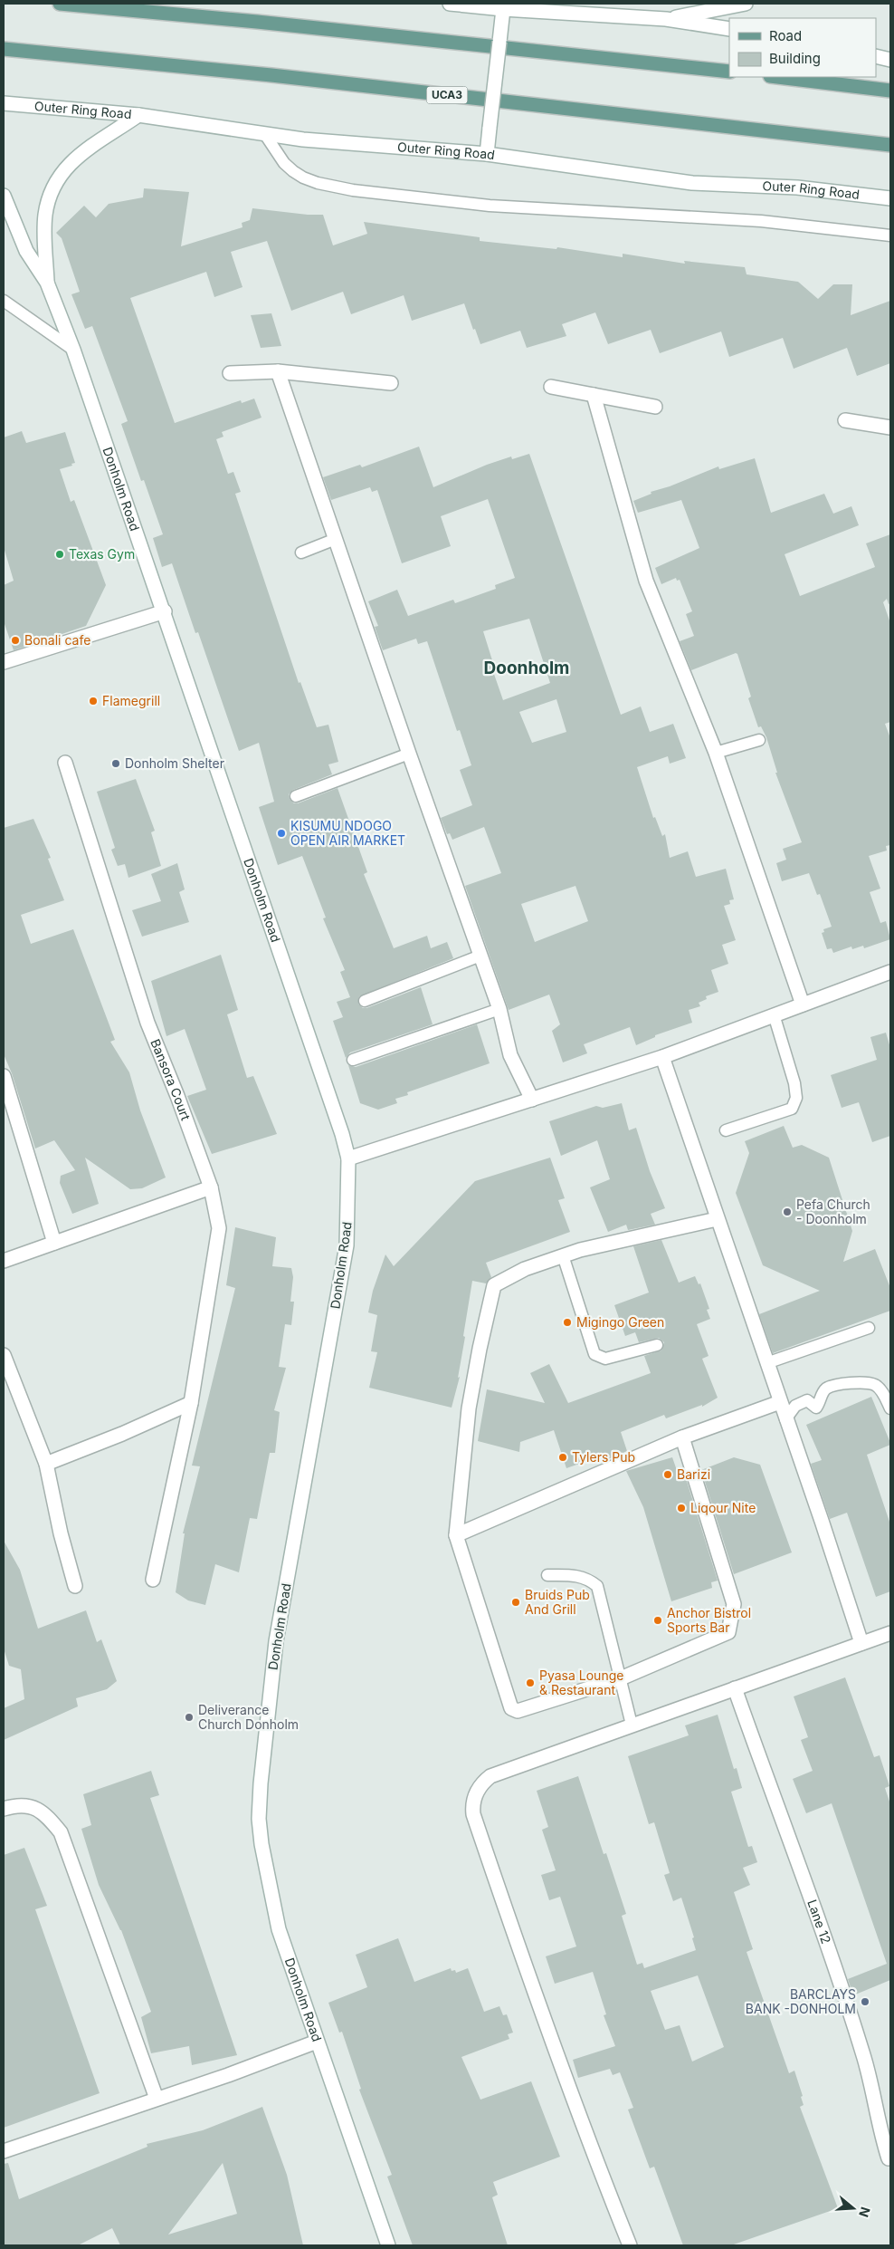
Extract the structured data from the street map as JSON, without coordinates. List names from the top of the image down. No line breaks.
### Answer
{"streets":{"main road":["UCA3"],"street":["Outer Ring Road","Donholm Road","Bansora Court","Lane 12"]},"districts":["Doonholm"],"places":["Texas Gym","Bonali cafe","Flamegrill","Donholm Shelter","KISUMU NDOGO OPEN AIR MARKET","Pefa Church - Doonholm","Migingo Green","Tylers Pub","Barizi","Liqour Nite","Bruids Pub And Grill","Anchor Bistrol Sports Bar","Pyasa Lounge & Restaurant","Deliverance Church Donholm","BARCLAYS BANK -DONHOLM"],"legend":["Road","Building"],"north":"right"}
